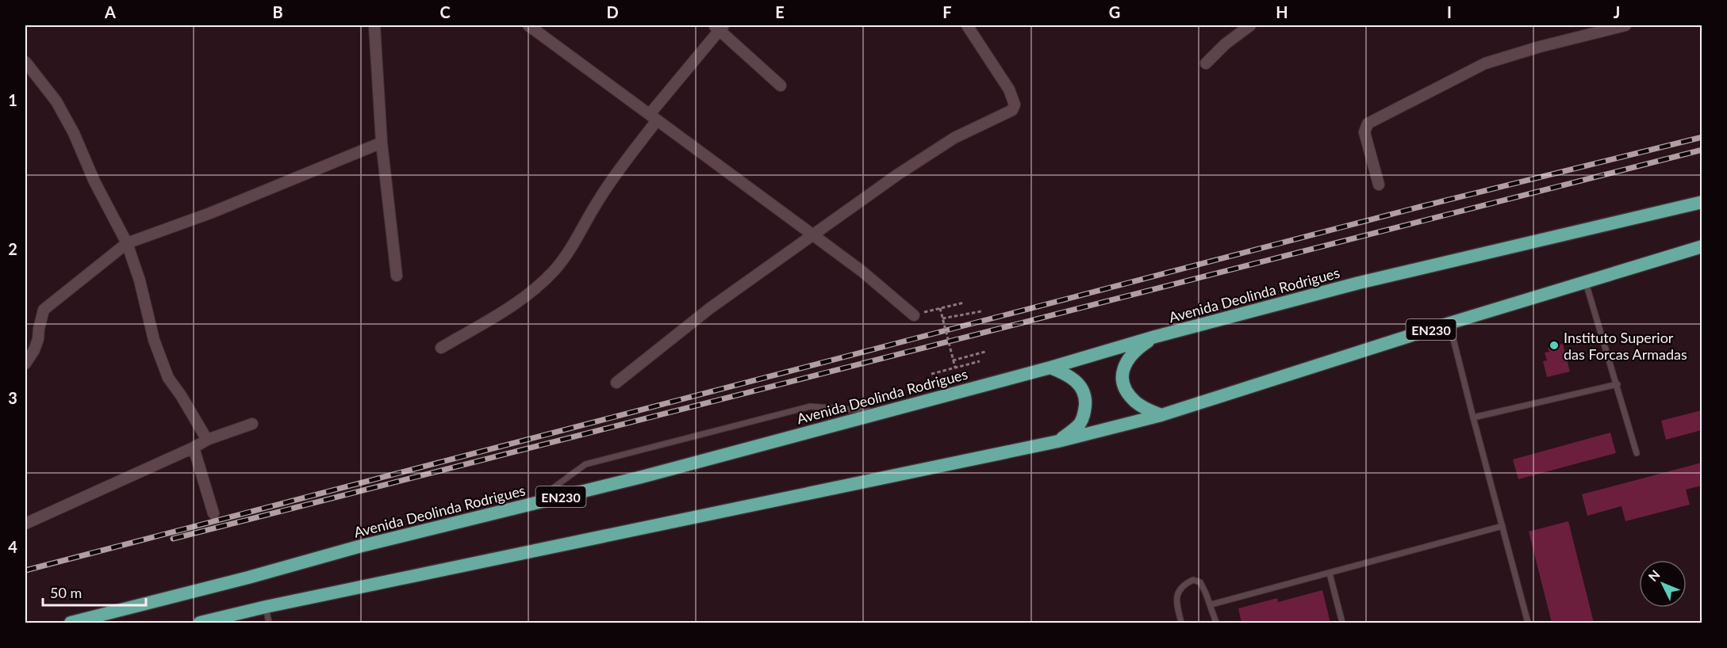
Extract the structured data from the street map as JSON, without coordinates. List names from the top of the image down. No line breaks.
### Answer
{"streets":{"highway":["Avenida Deolinda Rodrigues","EN230"]},"places":["Instituto Superior das Forcas Armadas"],"scale_bar":"50 m","north":"top left","grid":{"columns":["A","B","C","D","E","F","G","H","I","J"],"rows":["1","2","3","4"]}}
